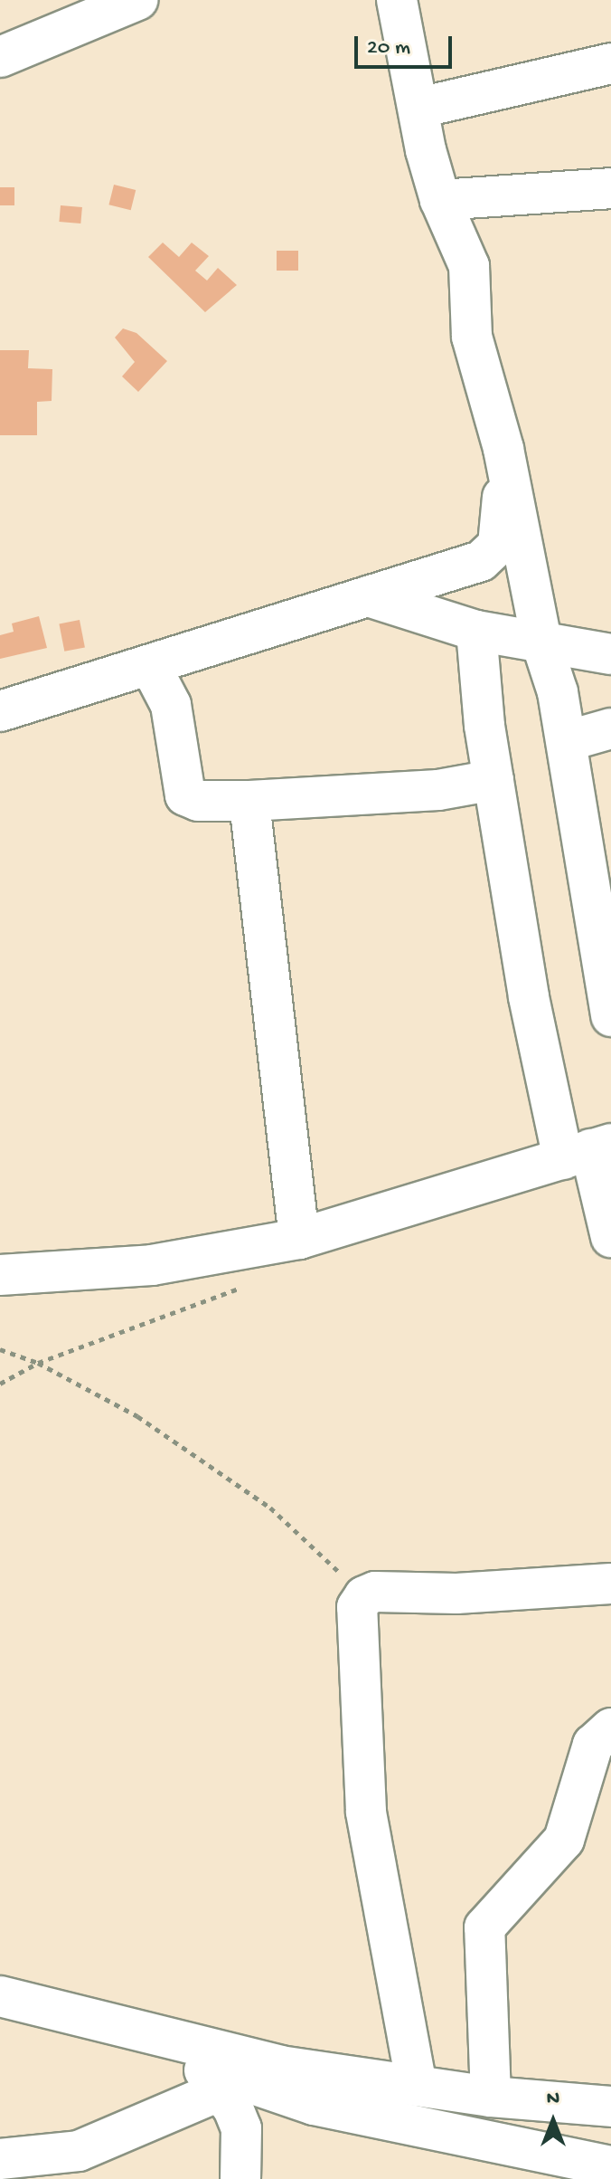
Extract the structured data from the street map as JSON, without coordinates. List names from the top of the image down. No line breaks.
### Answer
{"scale_bar":"20 m","north":"top"}
